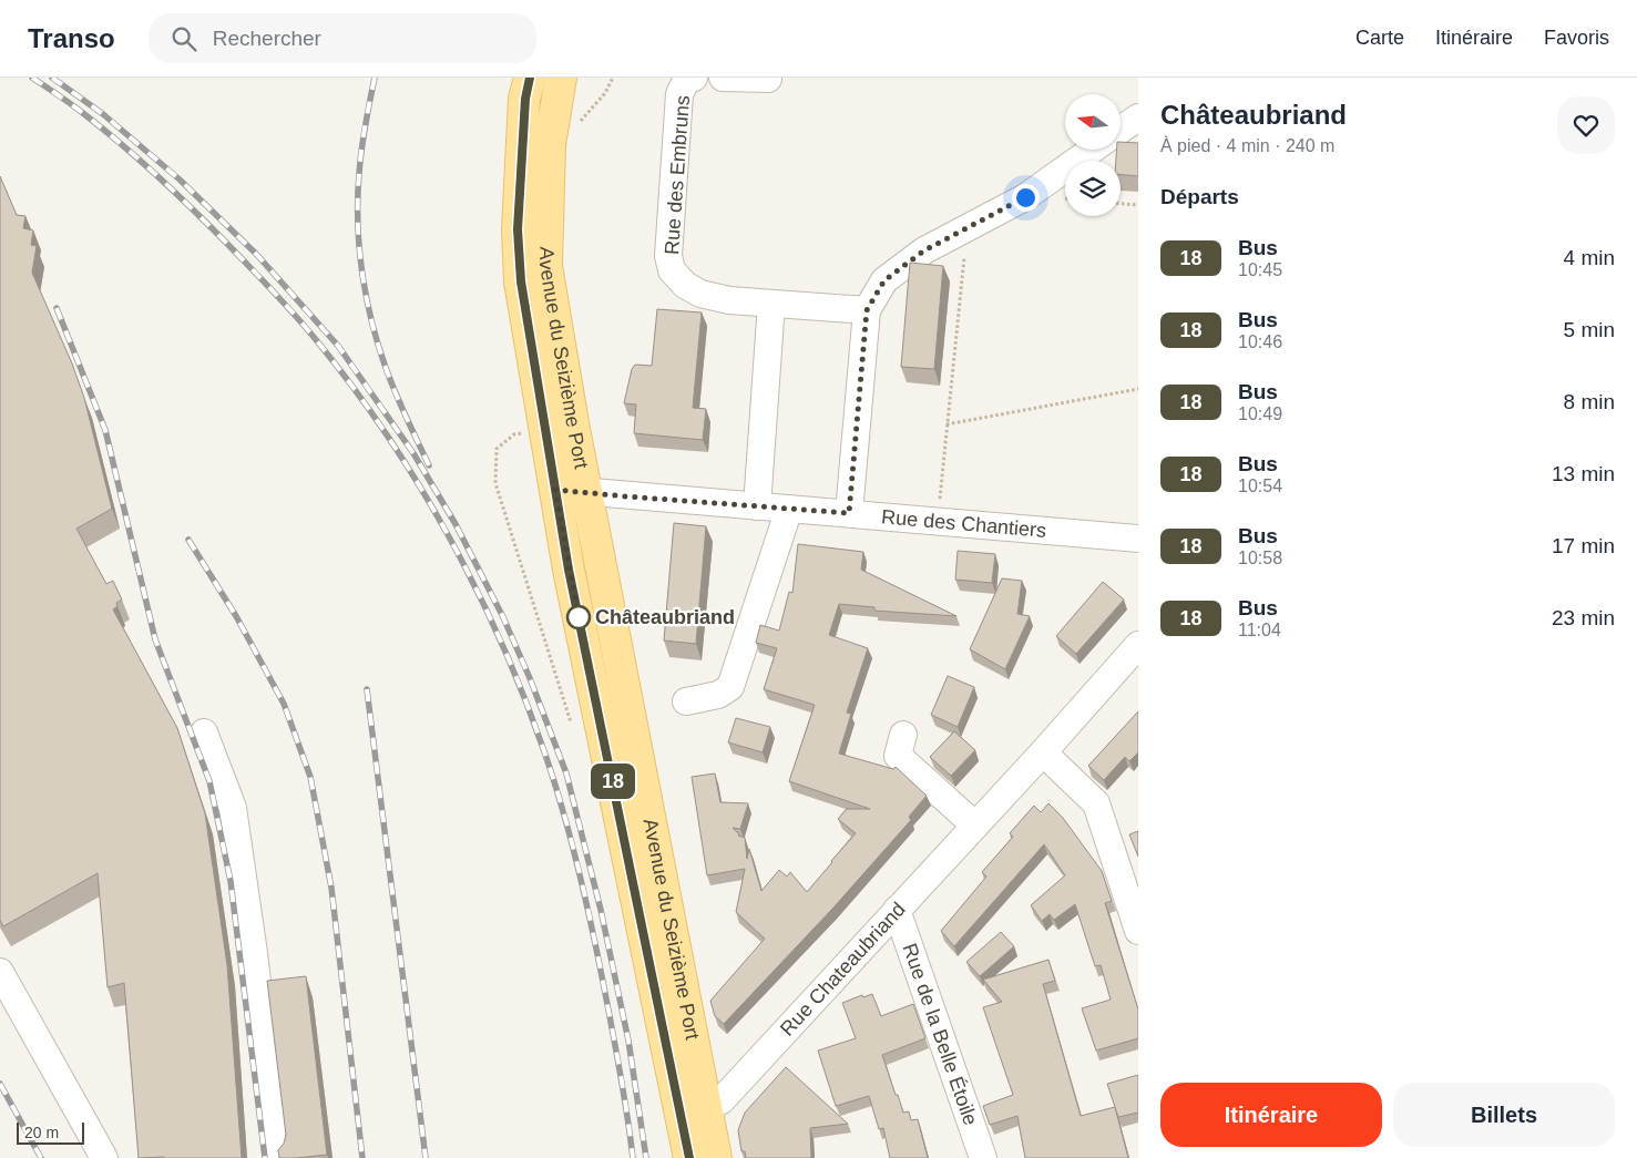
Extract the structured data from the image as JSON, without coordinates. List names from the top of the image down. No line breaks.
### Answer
{"streets":{"main road":["Avenue du Seizième Port"],"street":["Rue des Embruns","Rue des Chantiers","Rue Chateaubriand","Rue de la Belle Étoile"]},"crossings":[["Avenue du Seizième Port","Rue des Chantiers"],["Avenue du Seizième Port","Rue Chateaubriand"],["Rue Chateaubriand","Rue de la Belle Étoile"]],"places":["Châteaubriand"],"lines":["bus line 18"],"scale_bar":"20 m","north":"left","page":{"header":"Transo","search":"Rechercher","nav":["Carte","Itinéraire","Favoris"],"on_map":"18","heading":[["Châteaubriand","À pied · 4 min · 240 m"],"Départs"],"list":[{"mark":"18","name":"Bus","note":"10:45","value":"4 min"},{"mark":"18","name":"Bus","note":"10:46","value":"5 min"},{"mark":"18","name":"Bus","note":"10:49","value":"8 min"},{"mark":"18","name":"Bus","note":"10:54","value":"13 min"},{"mark":"18","name":"Bus","note":"10:58","value":"17 min"},{"mark":"18","name":"Bus","note":"11:04","value":"23 min"}],"buttons":["Itinéraire","Billets"],"scale":"20 m"}}
